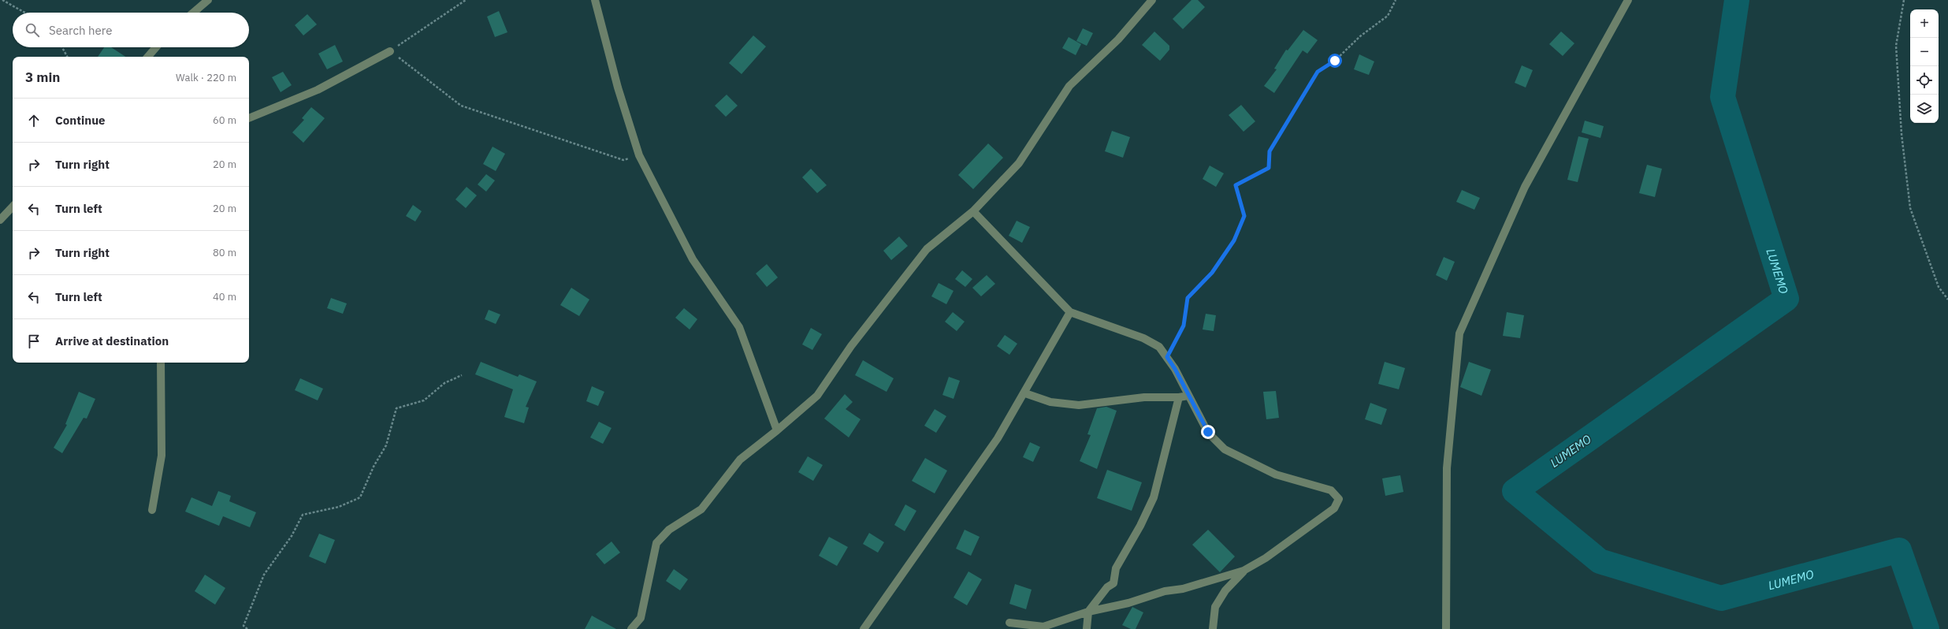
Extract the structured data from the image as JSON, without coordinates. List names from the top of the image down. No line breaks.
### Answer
{"water":["LUMEMO"],"page":{"map_buttons":["+","−"],"search":"Search here","heading":["3 min","Walk · 220 m"],"list":[["Continue","60 m"],["Turn right","20 m"],["Turn left","20 m"],["Turn right","80 m"],["Turn left","40 m"],"Arrive at destination"]}}
